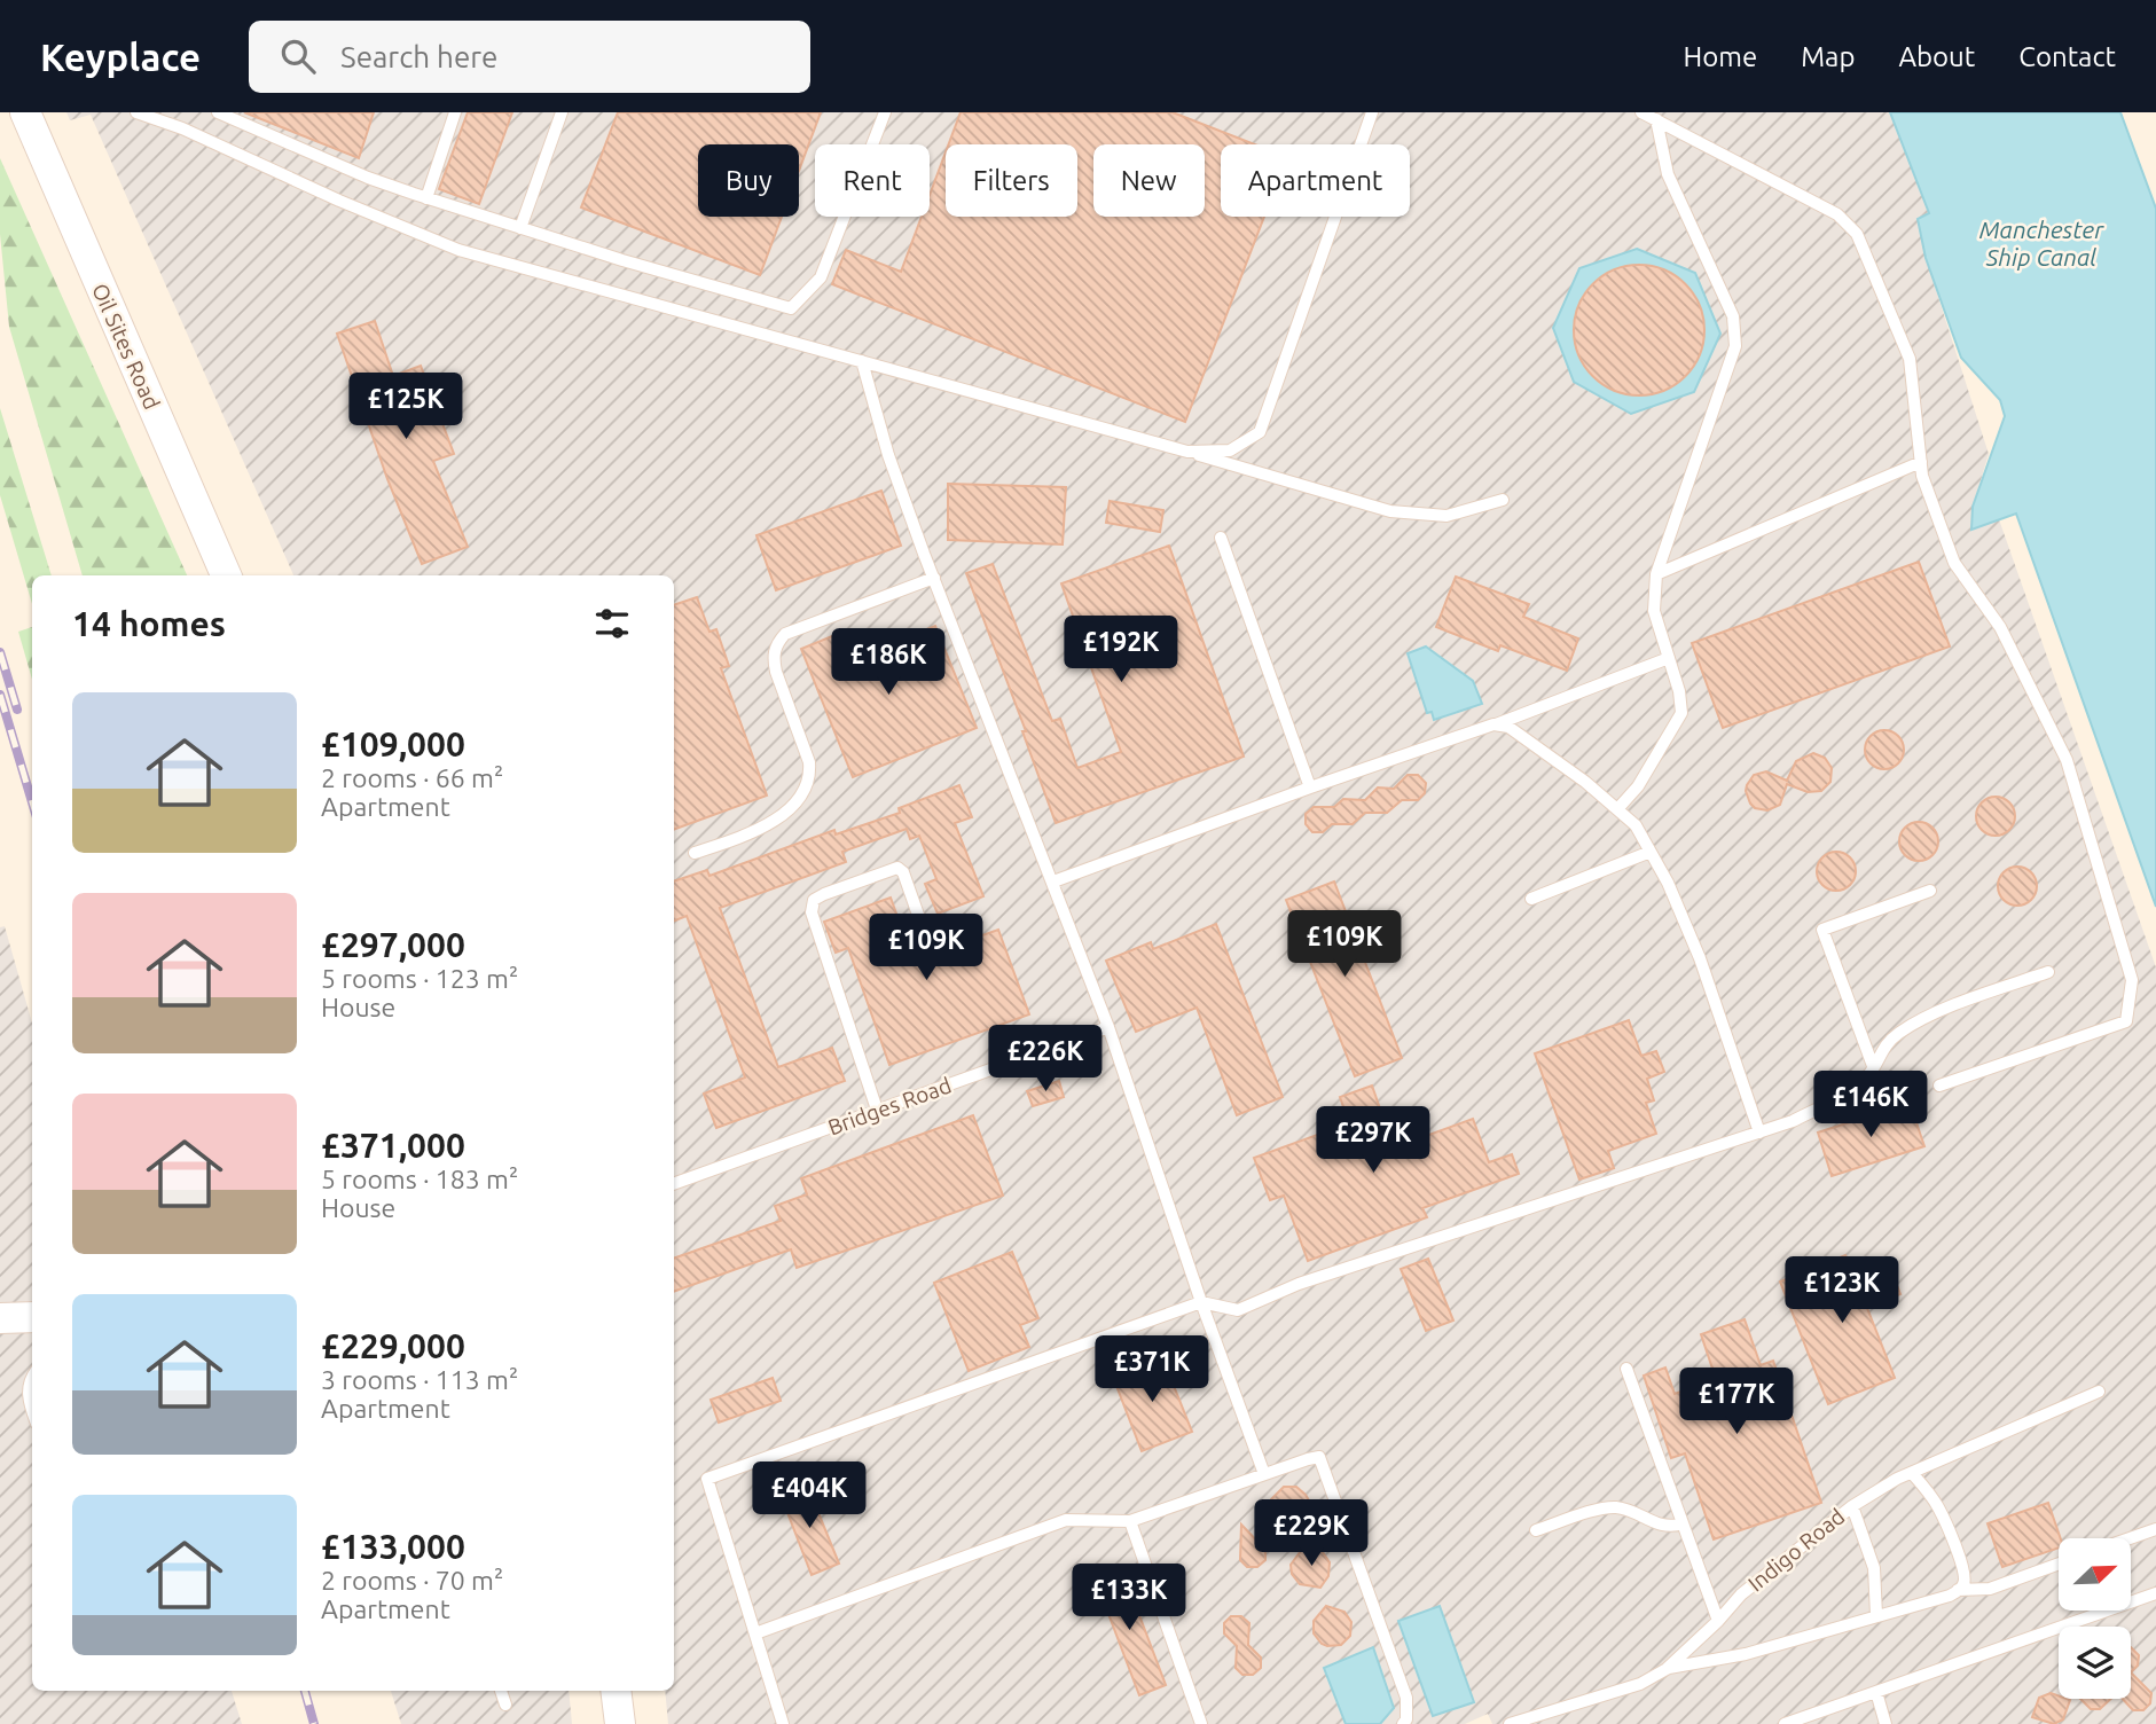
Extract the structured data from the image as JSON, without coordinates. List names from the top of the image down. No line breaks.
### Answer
{"streets":{"street":["Oil Sites Road"],"lane":["Bridges Road","Indigo Road"]},"water":["Manchester Ship Canal"],"north":"top right","page":{"header":"Keyplace","search":"Search here","nav":["Home","Map","About","Contact"],"chip":["Buy","Rent","Filters","New","Apartment"],"price":["£125K","£192K","£186K","£109K","£109K","£226K","£146K","£297K","£123K","£371K","£177K","£404K","£229K","£133K"],"heading":"14 homes","list":[{"name":"£109,000","note":"2 rooms · 66 m² · Apartment"},{"name":"£297,000","note":"5 rooms · 123 m² · House"},{"name":"£371,000","note":"5 rooms · 183 m² · House"},{"name":"£229,000","note":"3 rooms · 113 m² · Apartment"},{"name":"£133,000","note":"2 rooms · 70 m² · Apartment"}]}}
